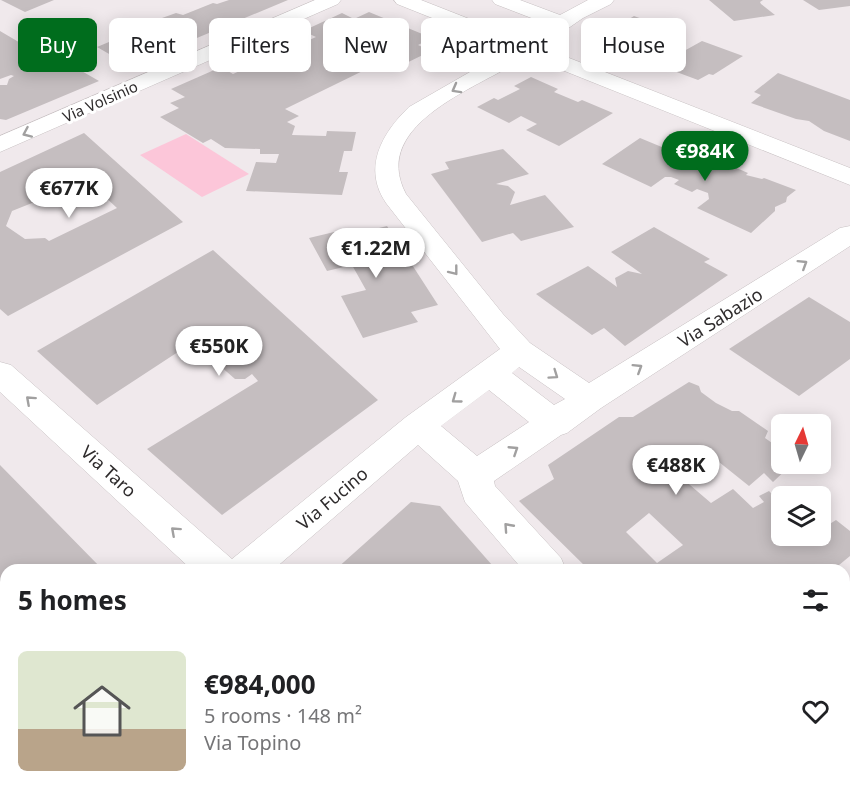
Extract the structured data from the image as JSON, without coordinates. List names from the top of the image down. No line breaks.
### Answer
{"streets":{"street":["Via Volsinio","Via Sabazio","Via Taro","Via Fucino"]},"one_way":["Via Volsinio","Via Sabazio","Via Taro"],"north":"top","page":{"chip":["Buy","Rent","Filters","New","Apartment","House"],"price":["€984K","€677K","€1.22M","€550K","€488K"],"heading":"5 homes","list":[{"name":"€984,000","note":"5 rooms · 148 m² · Via Topino"}]}}
